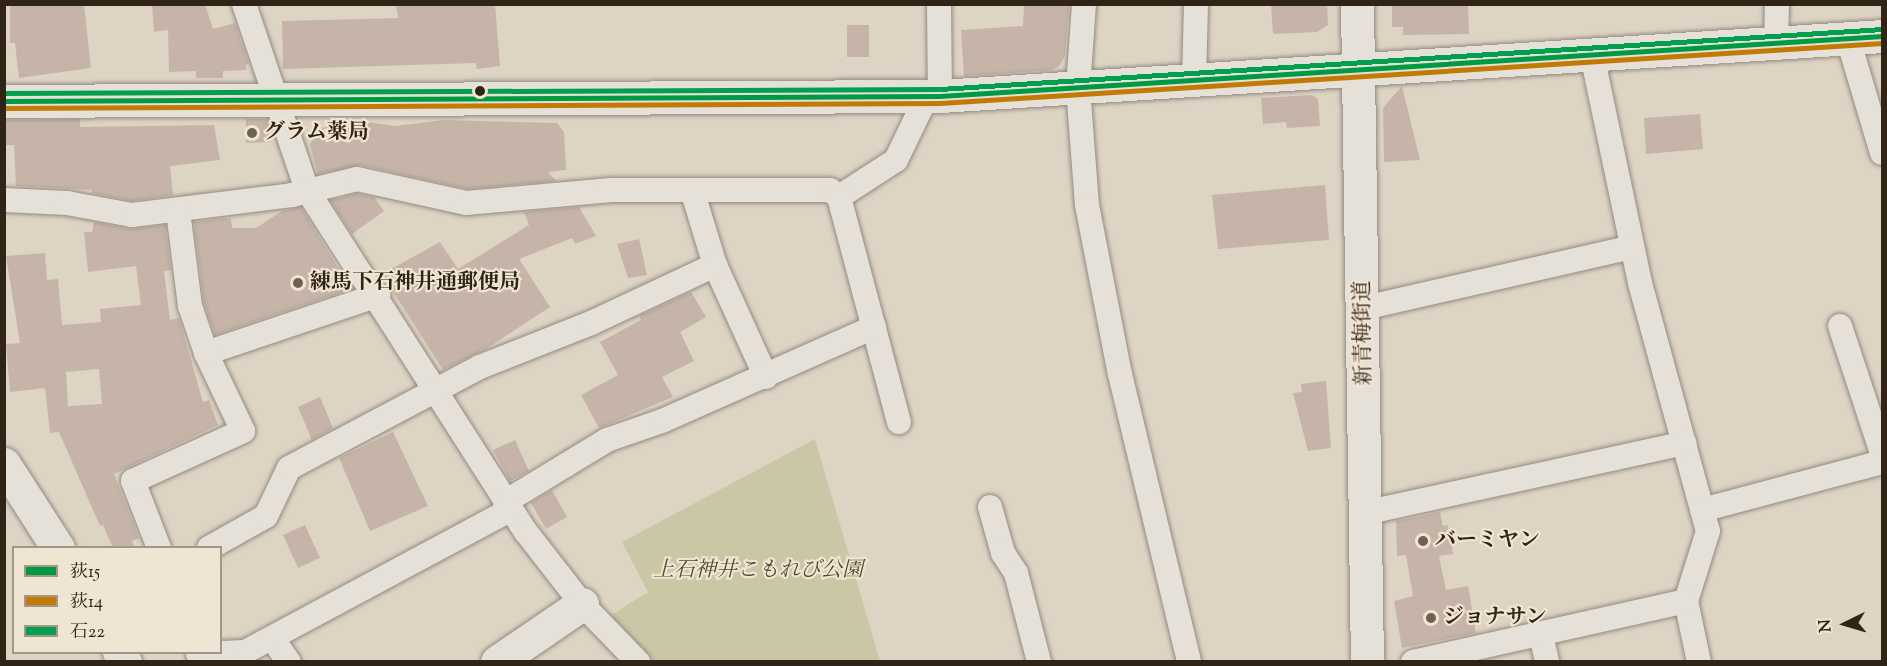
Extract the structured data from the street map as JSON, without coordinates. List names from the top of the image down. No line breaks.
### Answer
{"streets":{"main road":["新青梅街道"]},"parks":["上石神井こもれび公園"],"places":["グラム薬局","練馬下石神井通郵便局","バーミヤン","ジョナサン"],"lines":["transit line 石22","transit line 荻15","transit line 荻14"],"legend":["荻15","荻14","石22"],"north":"left"}
